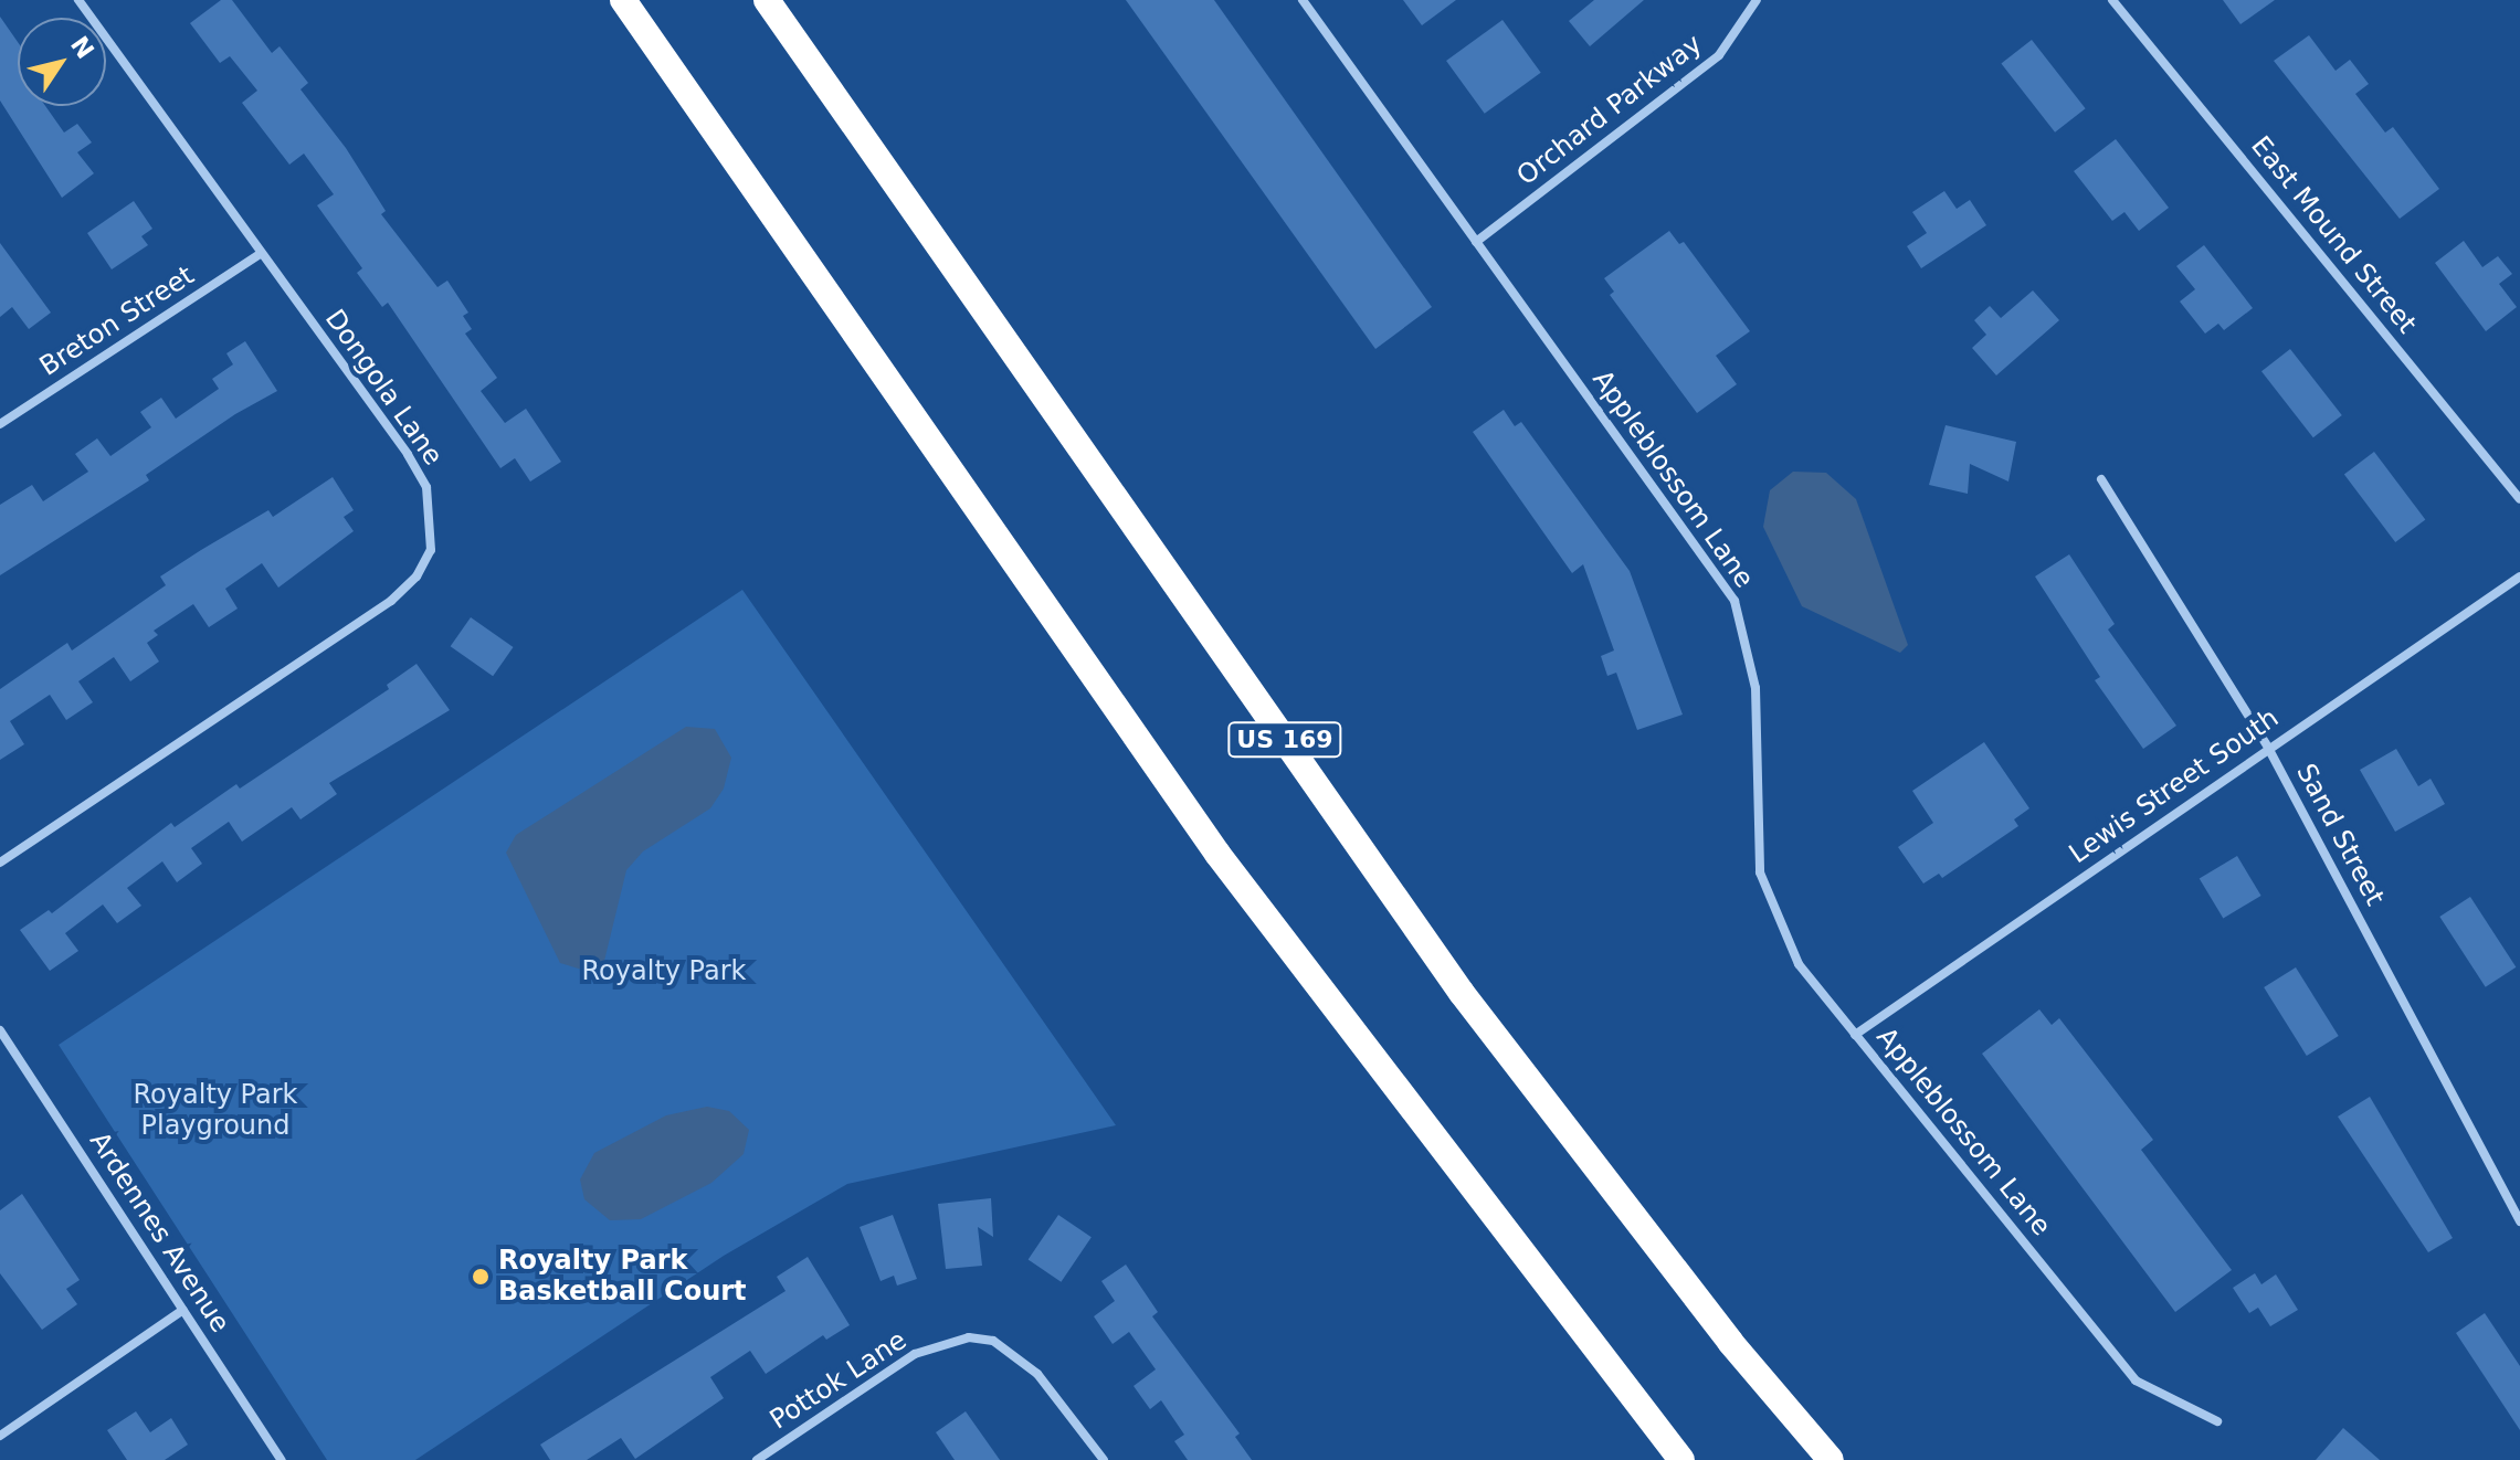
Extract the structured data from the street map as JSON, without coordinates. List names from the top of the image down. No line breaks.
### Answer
{"streets":{"highway":["US 169"],"street":["Orchard Parkway","East Mound Street","Breton Street","Dongola Lane","Appleblossom Lane","Lewis Street South","Sand Street","Ardennes Avenue","Pottok Lane"]},"crossings":[["Orchard Parkway","Appleblossom Lane"],["Breton Street","Dongola Lane"],["Appleblossom Lane","Lewis Street South"],["Lewis Street South","Sand Street"]],"parks":["Royalty Park","Royalty Park Playground"],"places":["Royalty Park Basketball Court"],"north":"top right"}
